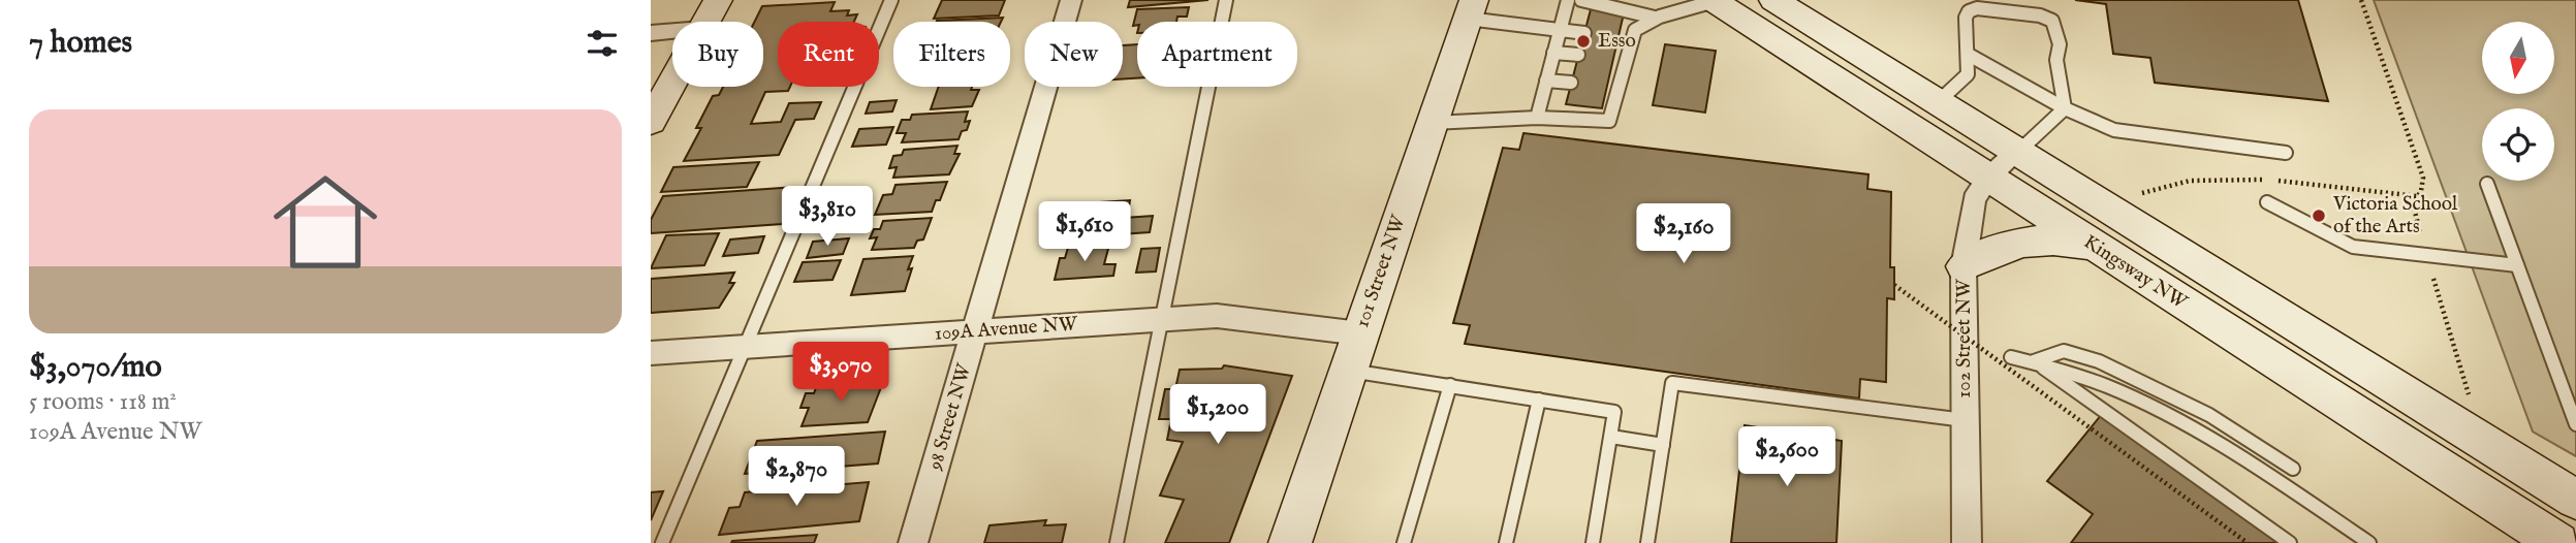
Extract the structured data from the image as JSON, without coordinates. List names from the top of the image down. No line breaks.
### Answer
{"streets":{"main road":["101 Street NW","Kingsway NW"],"street":["109A Avenue NW","102 Street NW","98 Street NW"]},"crossings":[["101 Street NW","109A Avenue NW"],["Kingsway NW","102 Street NW"],["109A Avenue NW","98 Street NW"]],"places":["Esso","Victoria School of the Arts"],"north":"bottom","page":{"heading":"7 homes","chip":["Buy","Rent","Filters","New","Apartment"],"list":[{"name":"$3,070/mo","note":"5 rooms · 118 m² · 109A Avenue NW"}],"price":["$3,810","$1,610","$2,160","$3,070","$1,200","$2,600","$2,870"]}}
